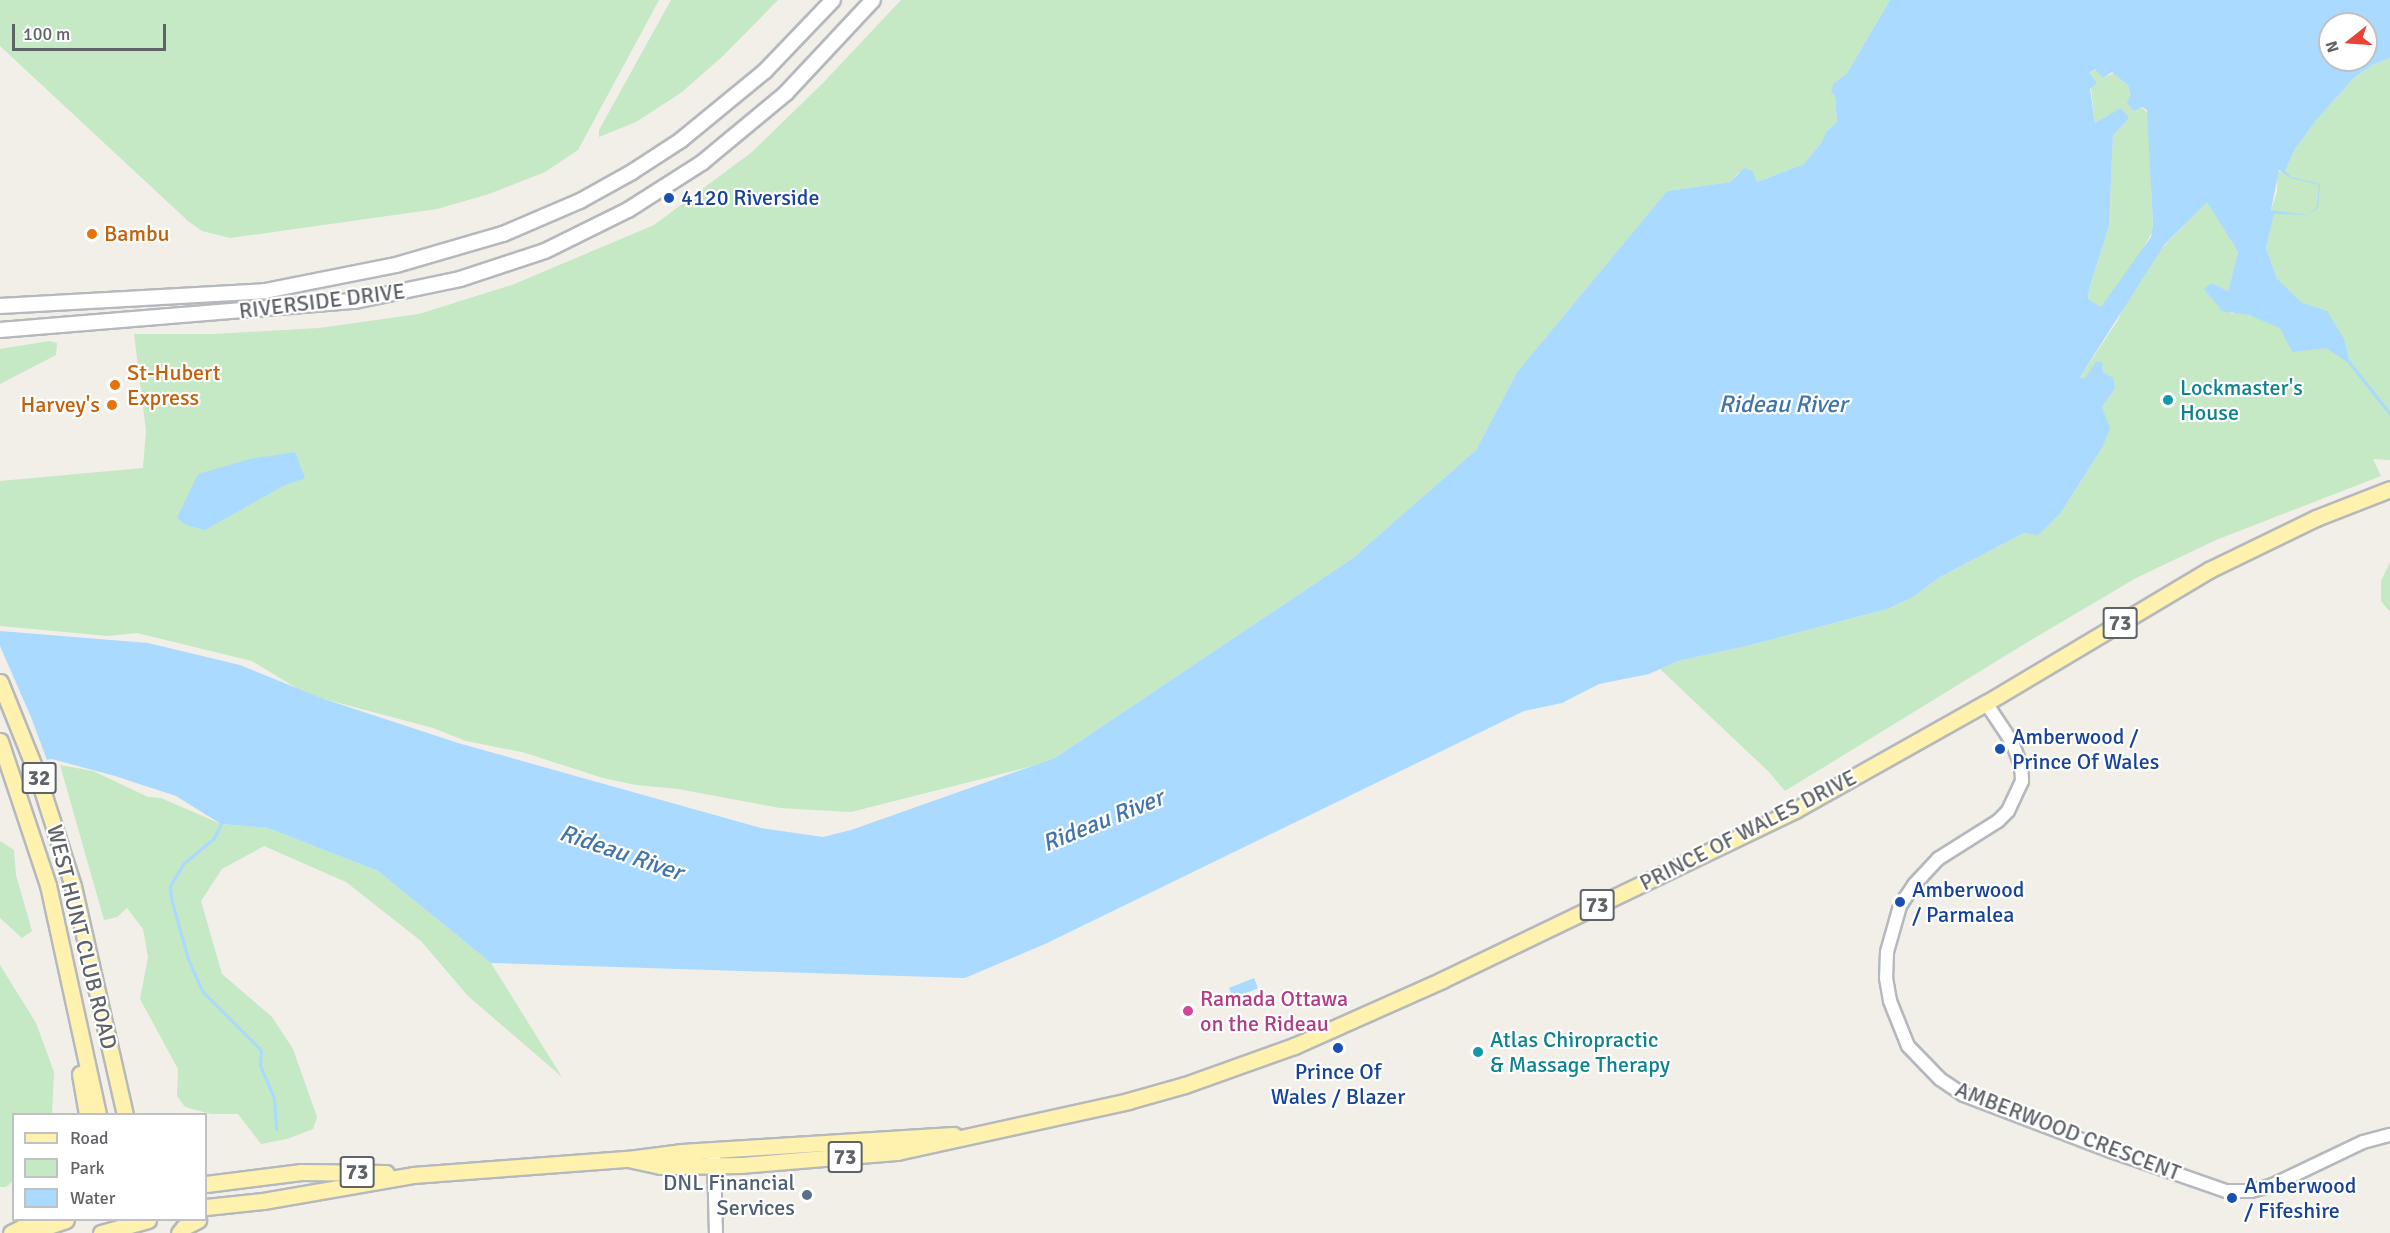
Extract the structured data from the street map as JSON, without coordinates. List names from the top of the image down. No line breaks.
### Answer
{"streets":{"main road":["RIVERSIDE DRIVE","73","32","PRINCE OF WALES DRIVE","WEST HUNT CLUB ROAD"],"street":["AMBERWOOD CRESCENT"]},"crossings":[["PRINCE OF WALES DRIVE","AMBERWOOD CRESCENT"]],"water":["Rideau River"],"places":["4120 Riverside","Bambu","St-Hubert Express","Lockmaster's House","Harvey's","Amberwood / Prince Of Wales","Amberwood / Parmalea","Ramada Ottawa on the Rideau","Prince Of Wales / Blazer","Atlas Chiropractic & Massage Therapy","DNL Financial Services","Amberwood / Fifeshire"],"legend":["Road","Park","Water"],"scale_bar":"100 m","north":"left"}
